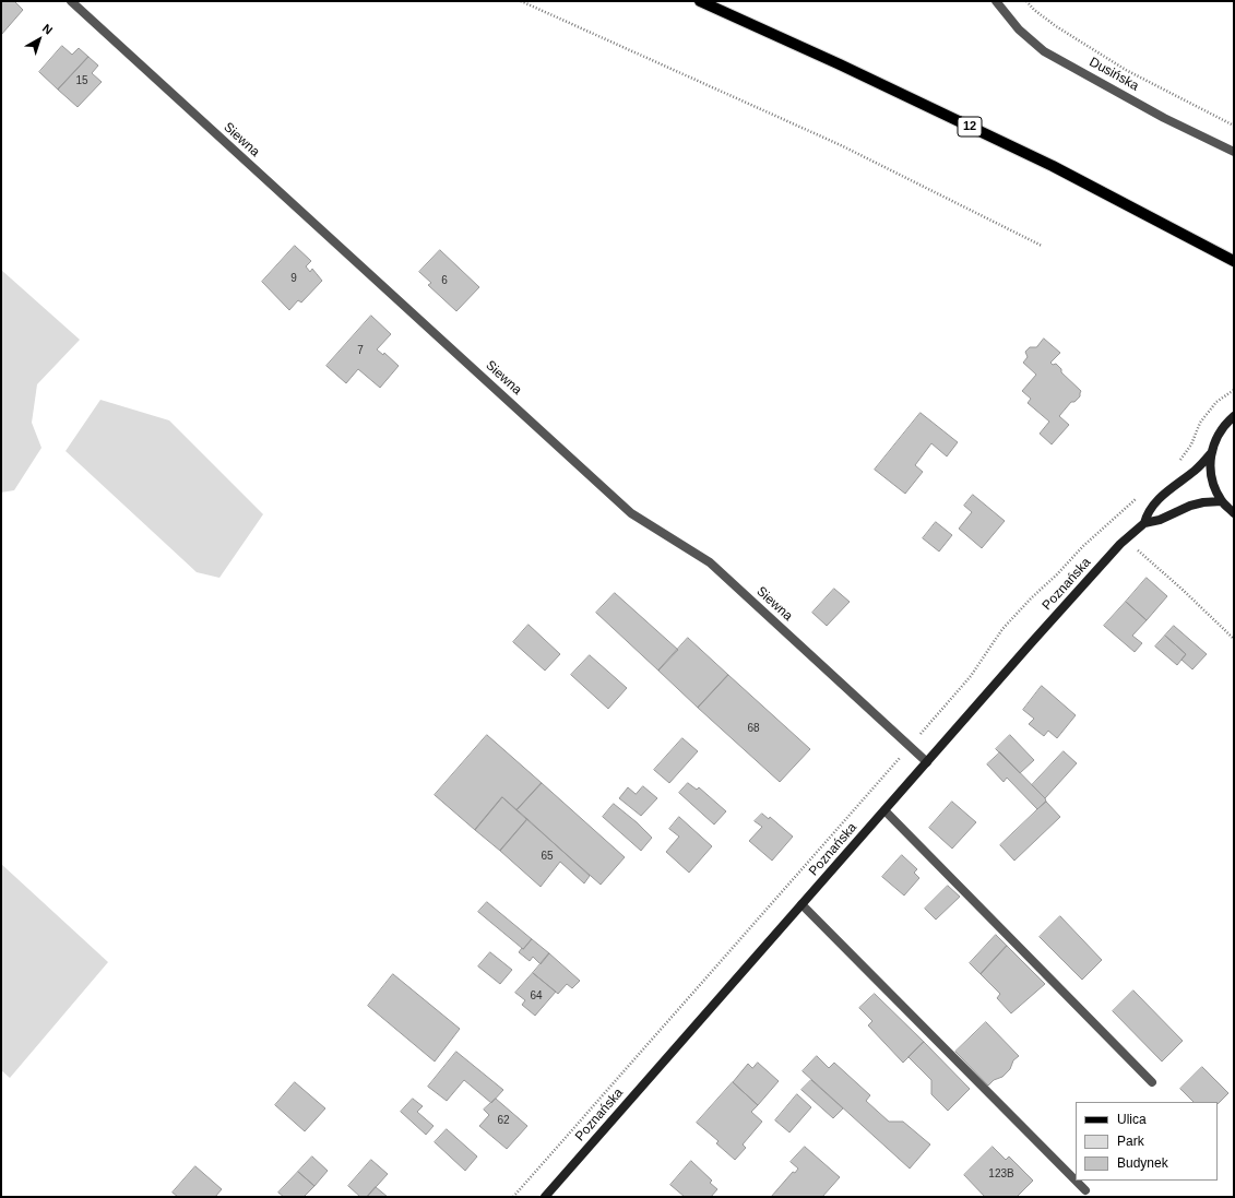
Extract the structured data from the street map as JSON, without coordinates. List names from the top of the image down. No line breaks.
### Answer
{"streets":{"main road":["12"],"street":["Dusińska","Siewna","Poznańska"]},"crossings":[["Siewna","Poznańska"]],"house_numbers":["15","9","6","7","68","65","64","62","123B"],"legend":["Ulica","Park","Budynek"],"north":"top right"}
